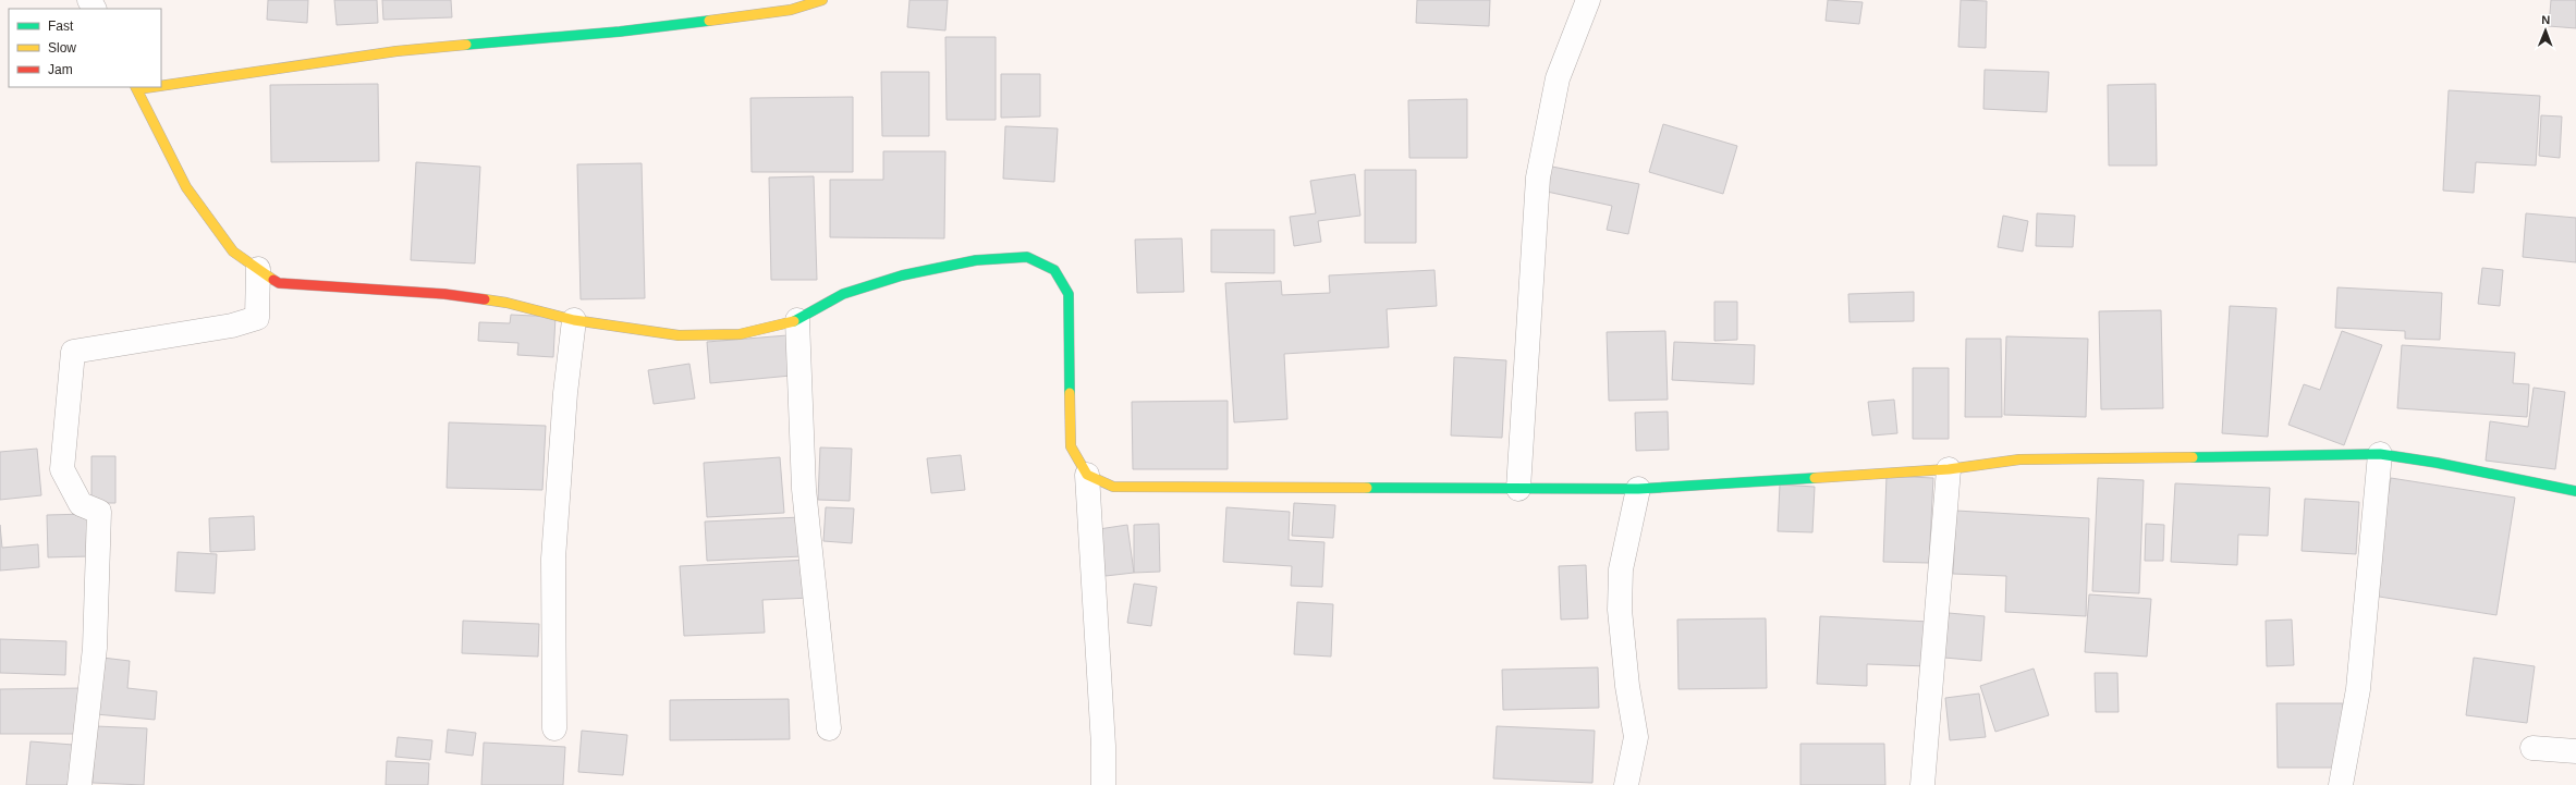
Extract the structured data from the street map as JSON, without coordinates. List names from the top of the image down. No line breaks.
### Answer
{"legend":["Fast","Slow","Jam"],"north":"top"}
